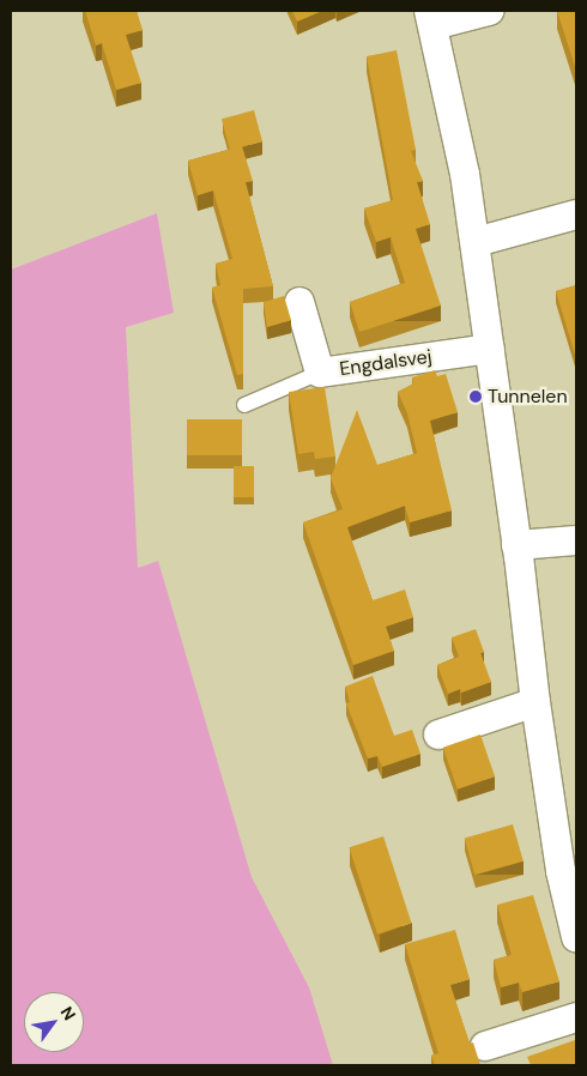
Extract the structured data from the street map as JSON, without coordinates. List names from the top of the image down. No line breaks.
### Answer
{"streets":{"street":["Engdalsvej"]},"places":["Tunnelen"],"north":"top right"}
